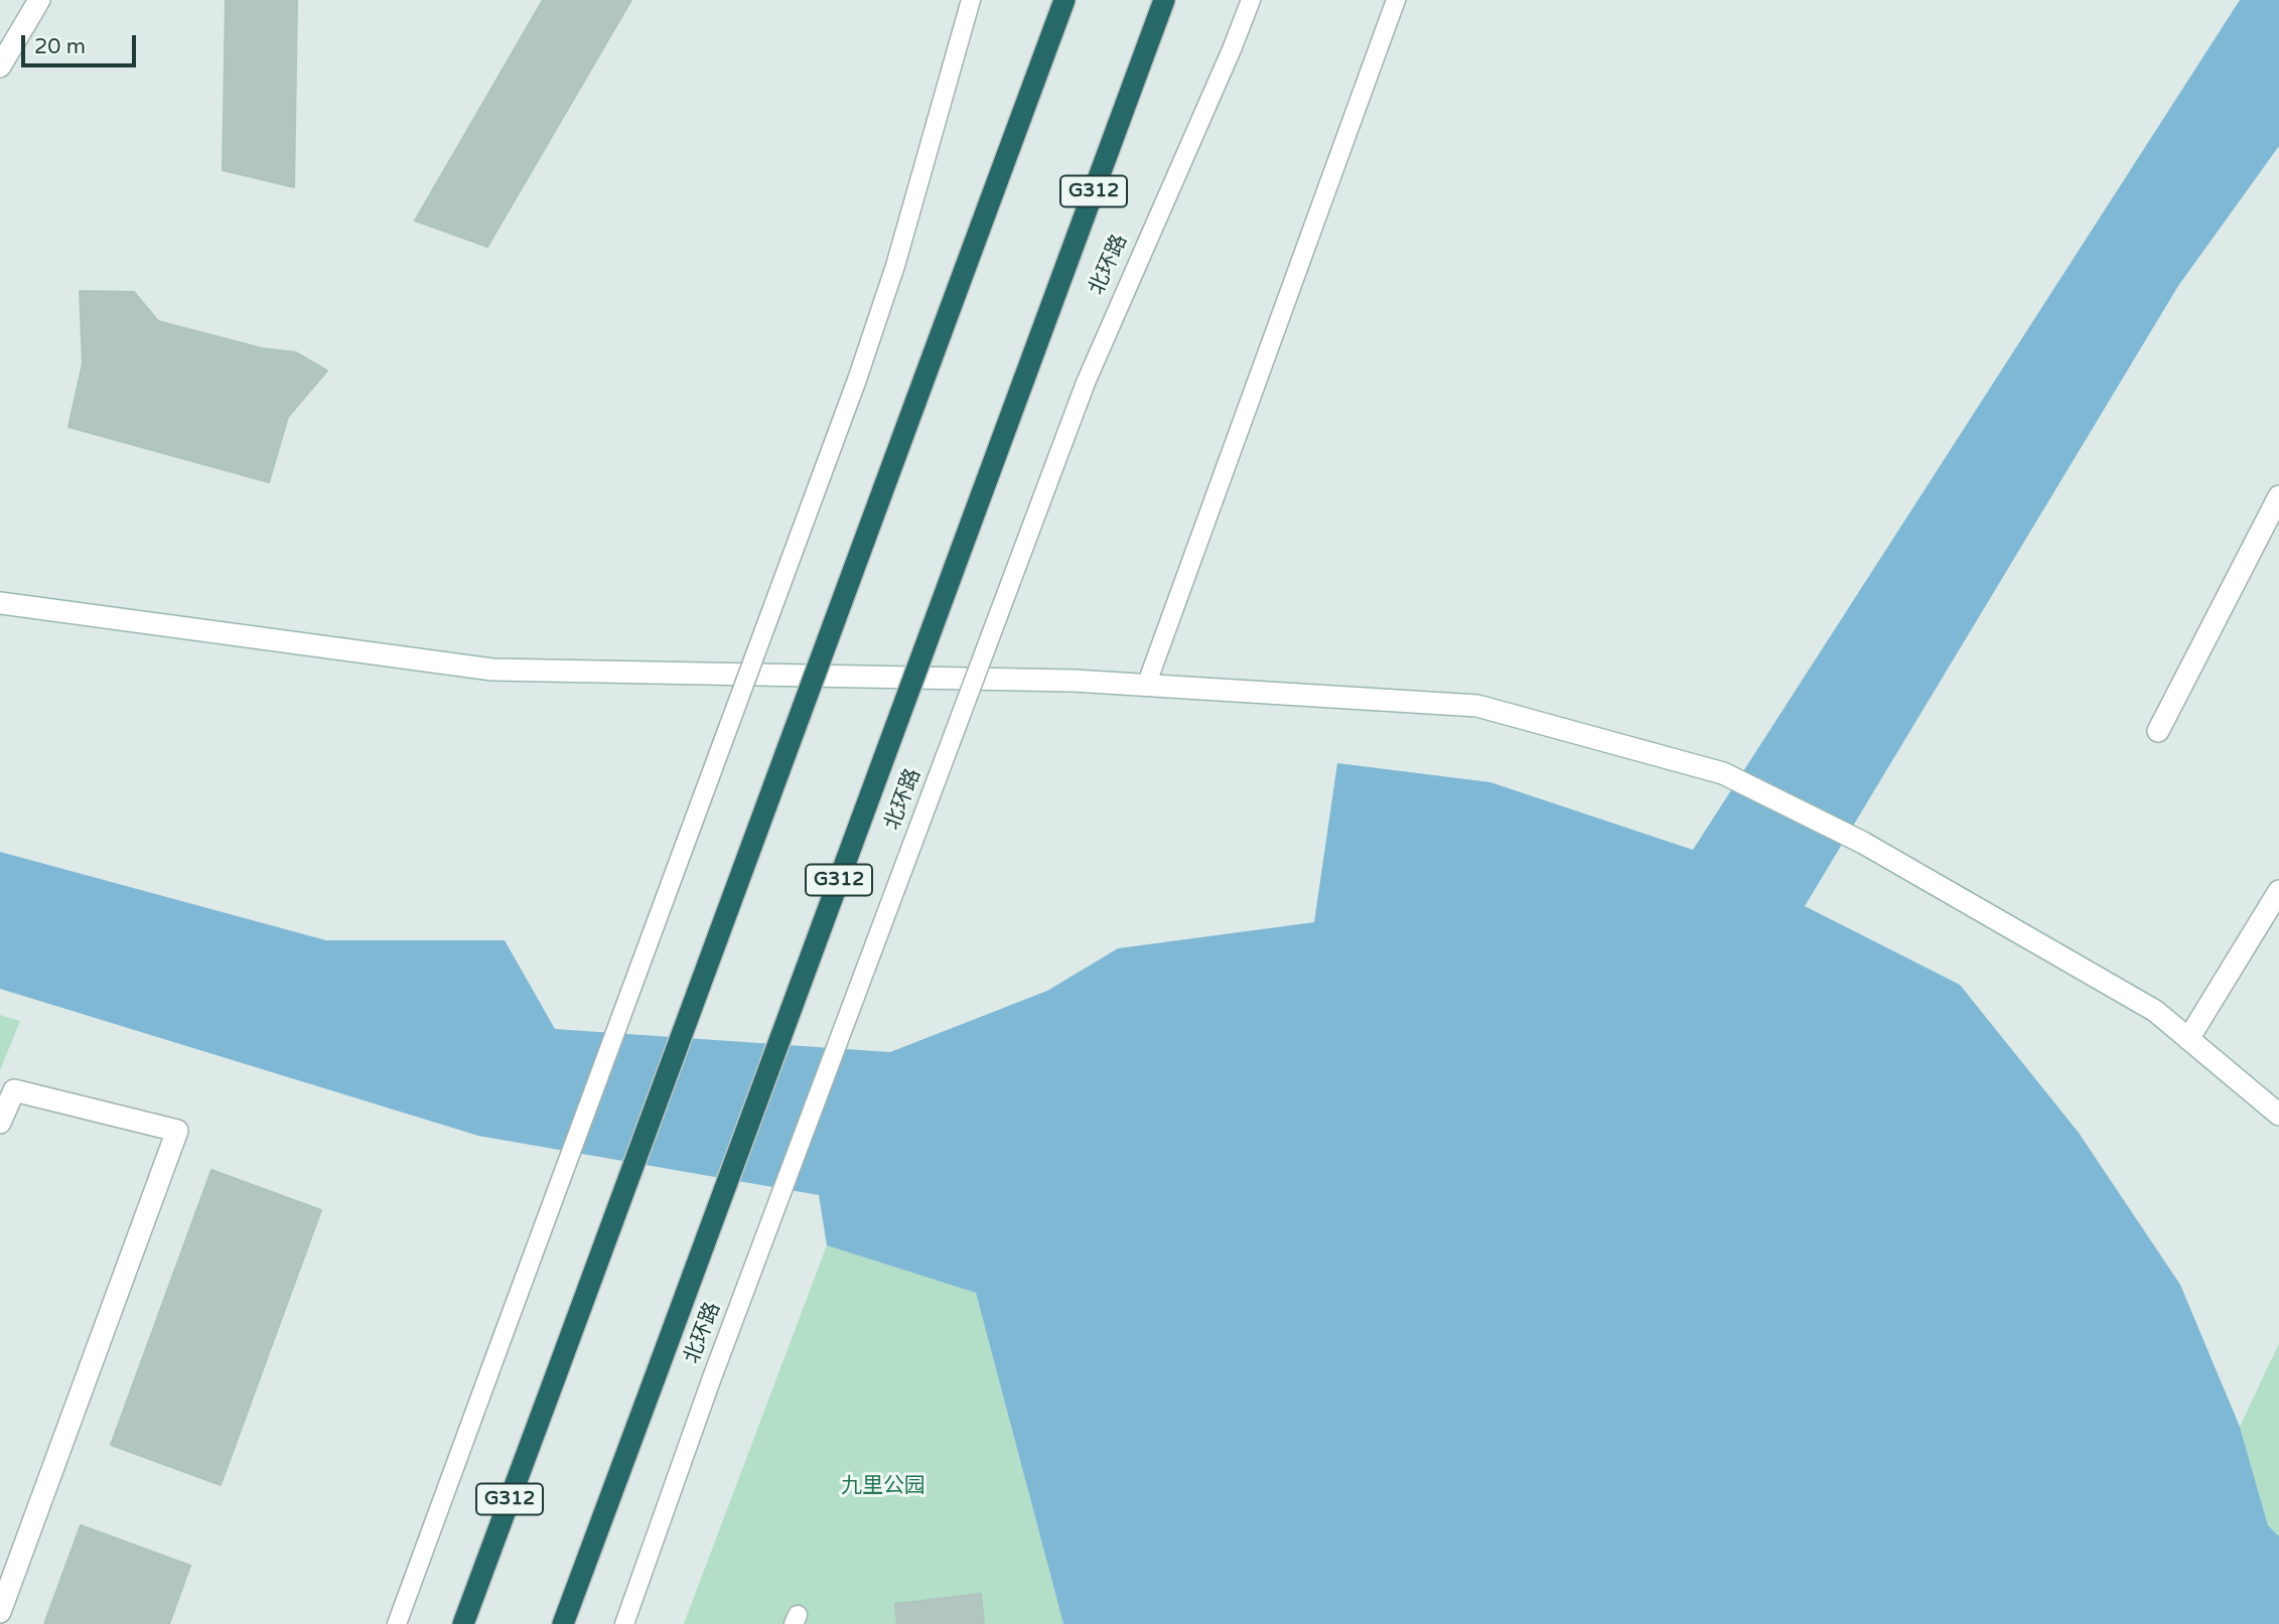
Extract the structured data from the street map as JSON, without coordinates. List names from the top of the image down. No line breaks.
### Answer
{"streets":{"highway":["G312","北环路"]},"parks":["九里公园"],"scale_bar":"20 m"}
